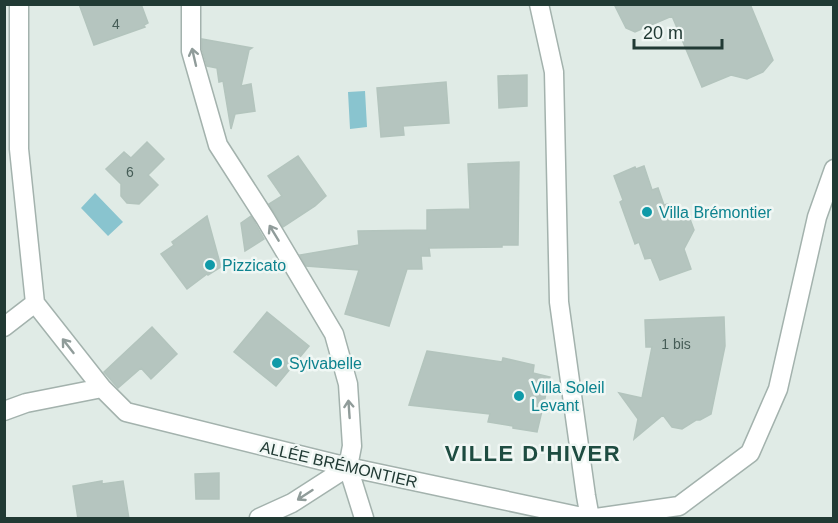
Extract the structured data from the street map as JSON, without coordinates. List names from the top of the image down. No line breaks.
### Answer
{"streets":{"street":["ALLÉE BRÉMONTIER"]},"districts":["VILLE D'HIVER"],"places":["Villa Brémontier","Pizzicato","Sylvabelle","Villa Soleil Levant"],"house_numbers":["4","6","1 bis"],"scale_bar":"20 m"}
